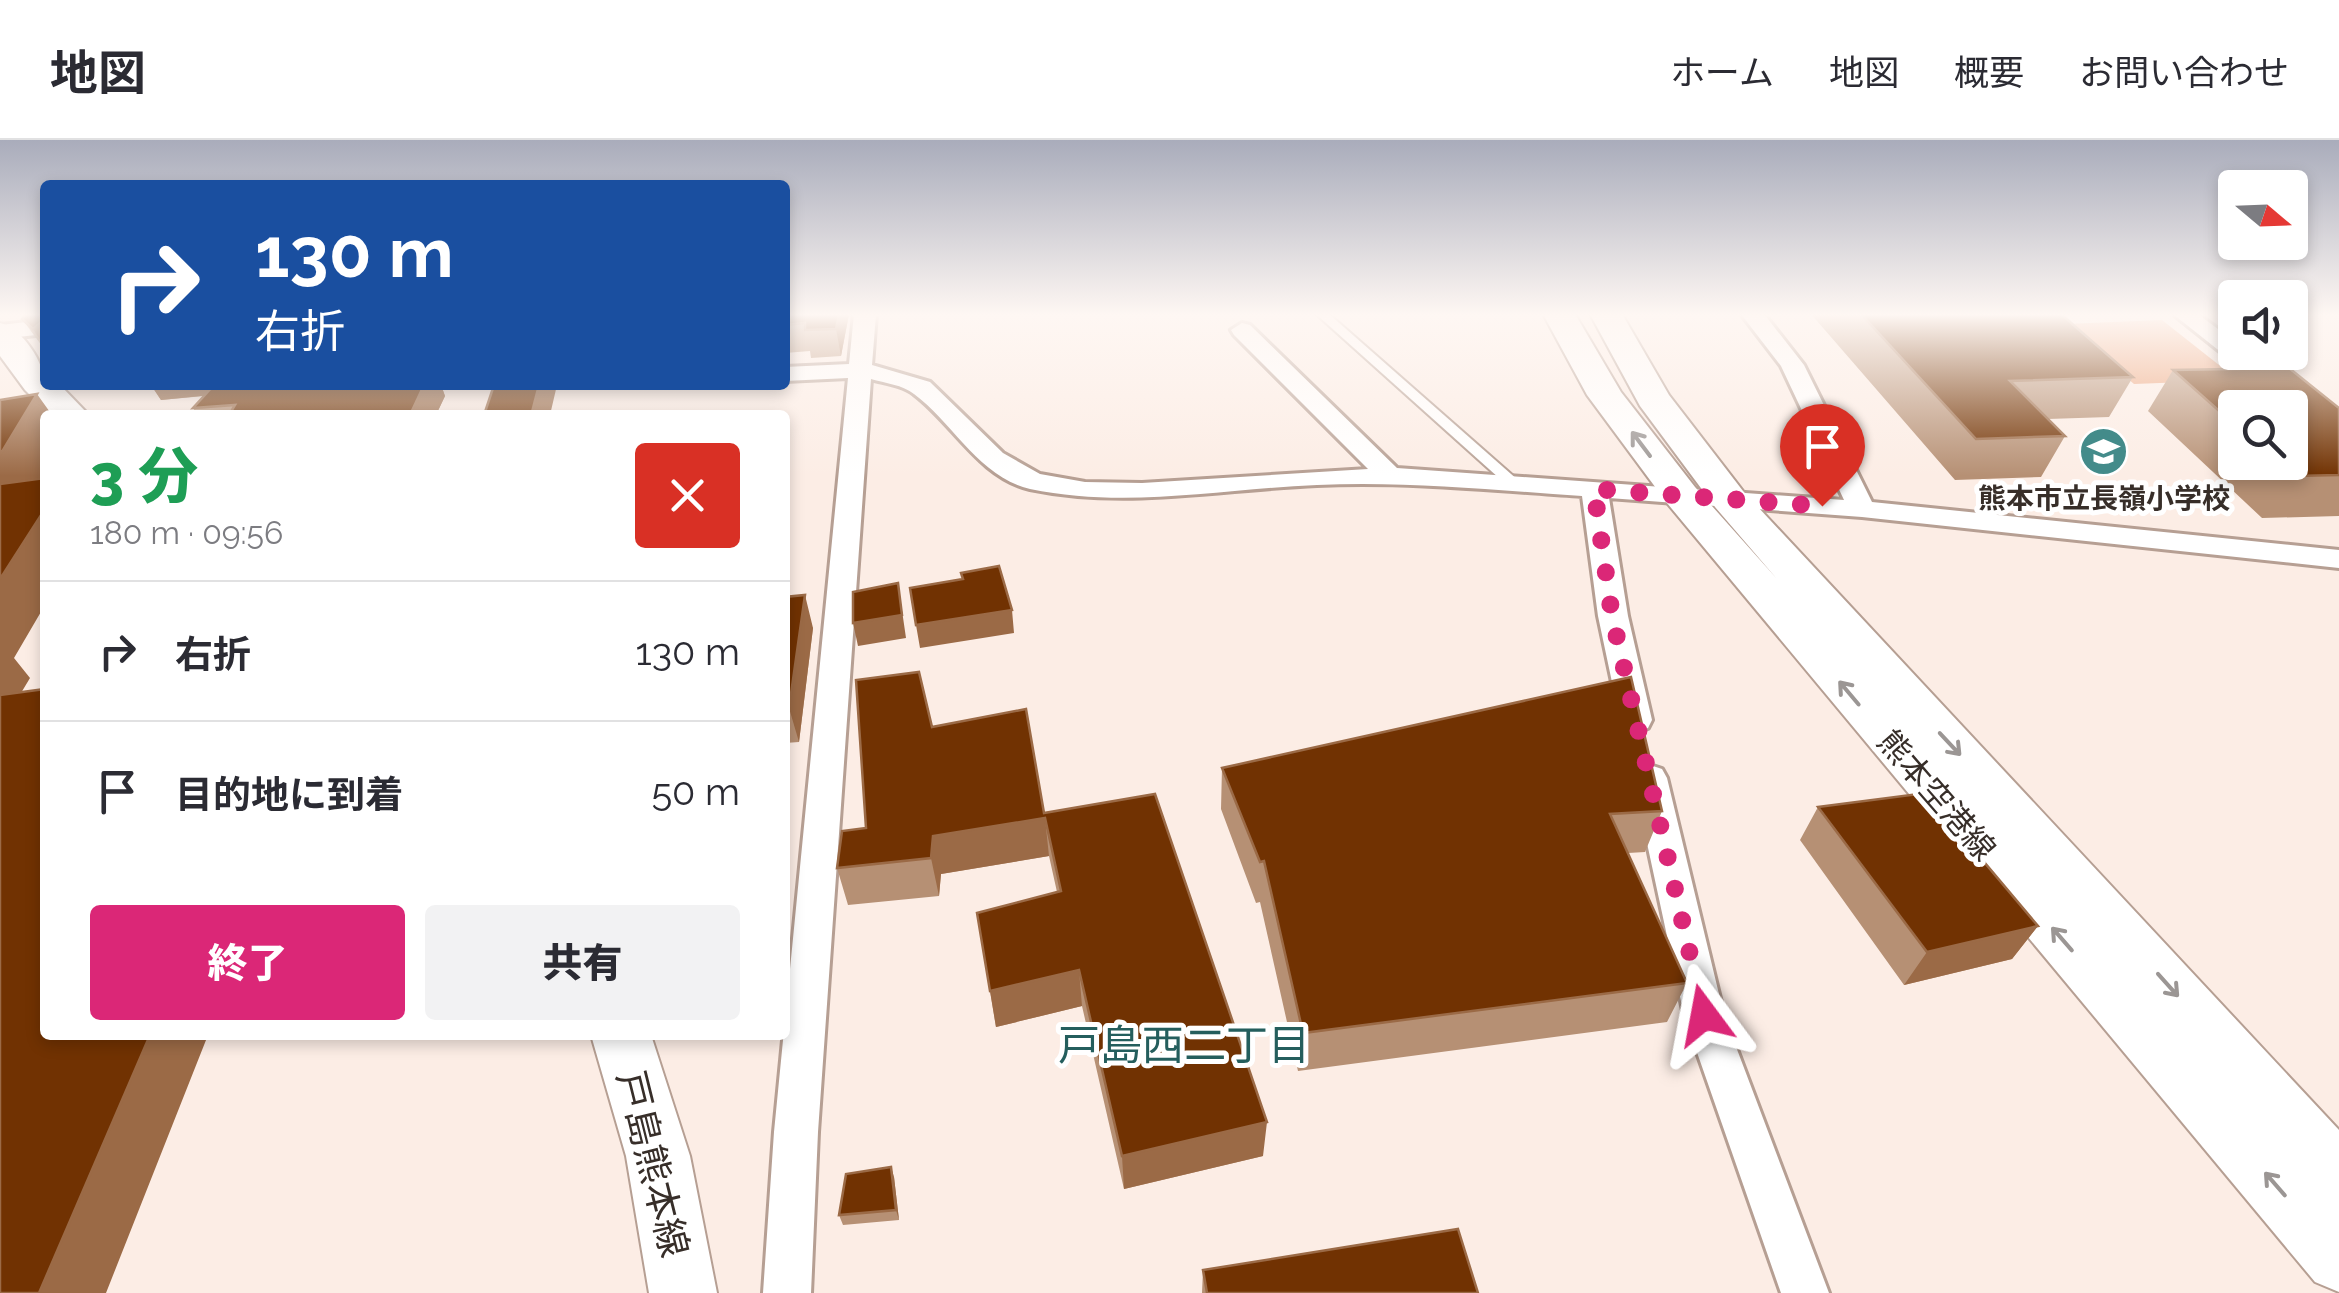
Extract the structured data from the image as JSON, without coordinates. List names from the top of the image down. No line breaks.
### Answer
{"streets":{"main road":["熊本空港線","戸島熊本線"]},"districts":["戸島西二丁目"],"places":{"school or university":["熊本市立長嶺小学校"]},"north":"right","page":{"header":"地図","nav":["ホーム","地図","概要","お問い合わせ"],"turn":["130 m","右折"],"heading":["3 分","180 m · 09:56"],"list":[{"name":"右折","value":"130 m"},{"name":"目的地に到着","value":"50 m"}],"buttons":["終了","共有"]}}
